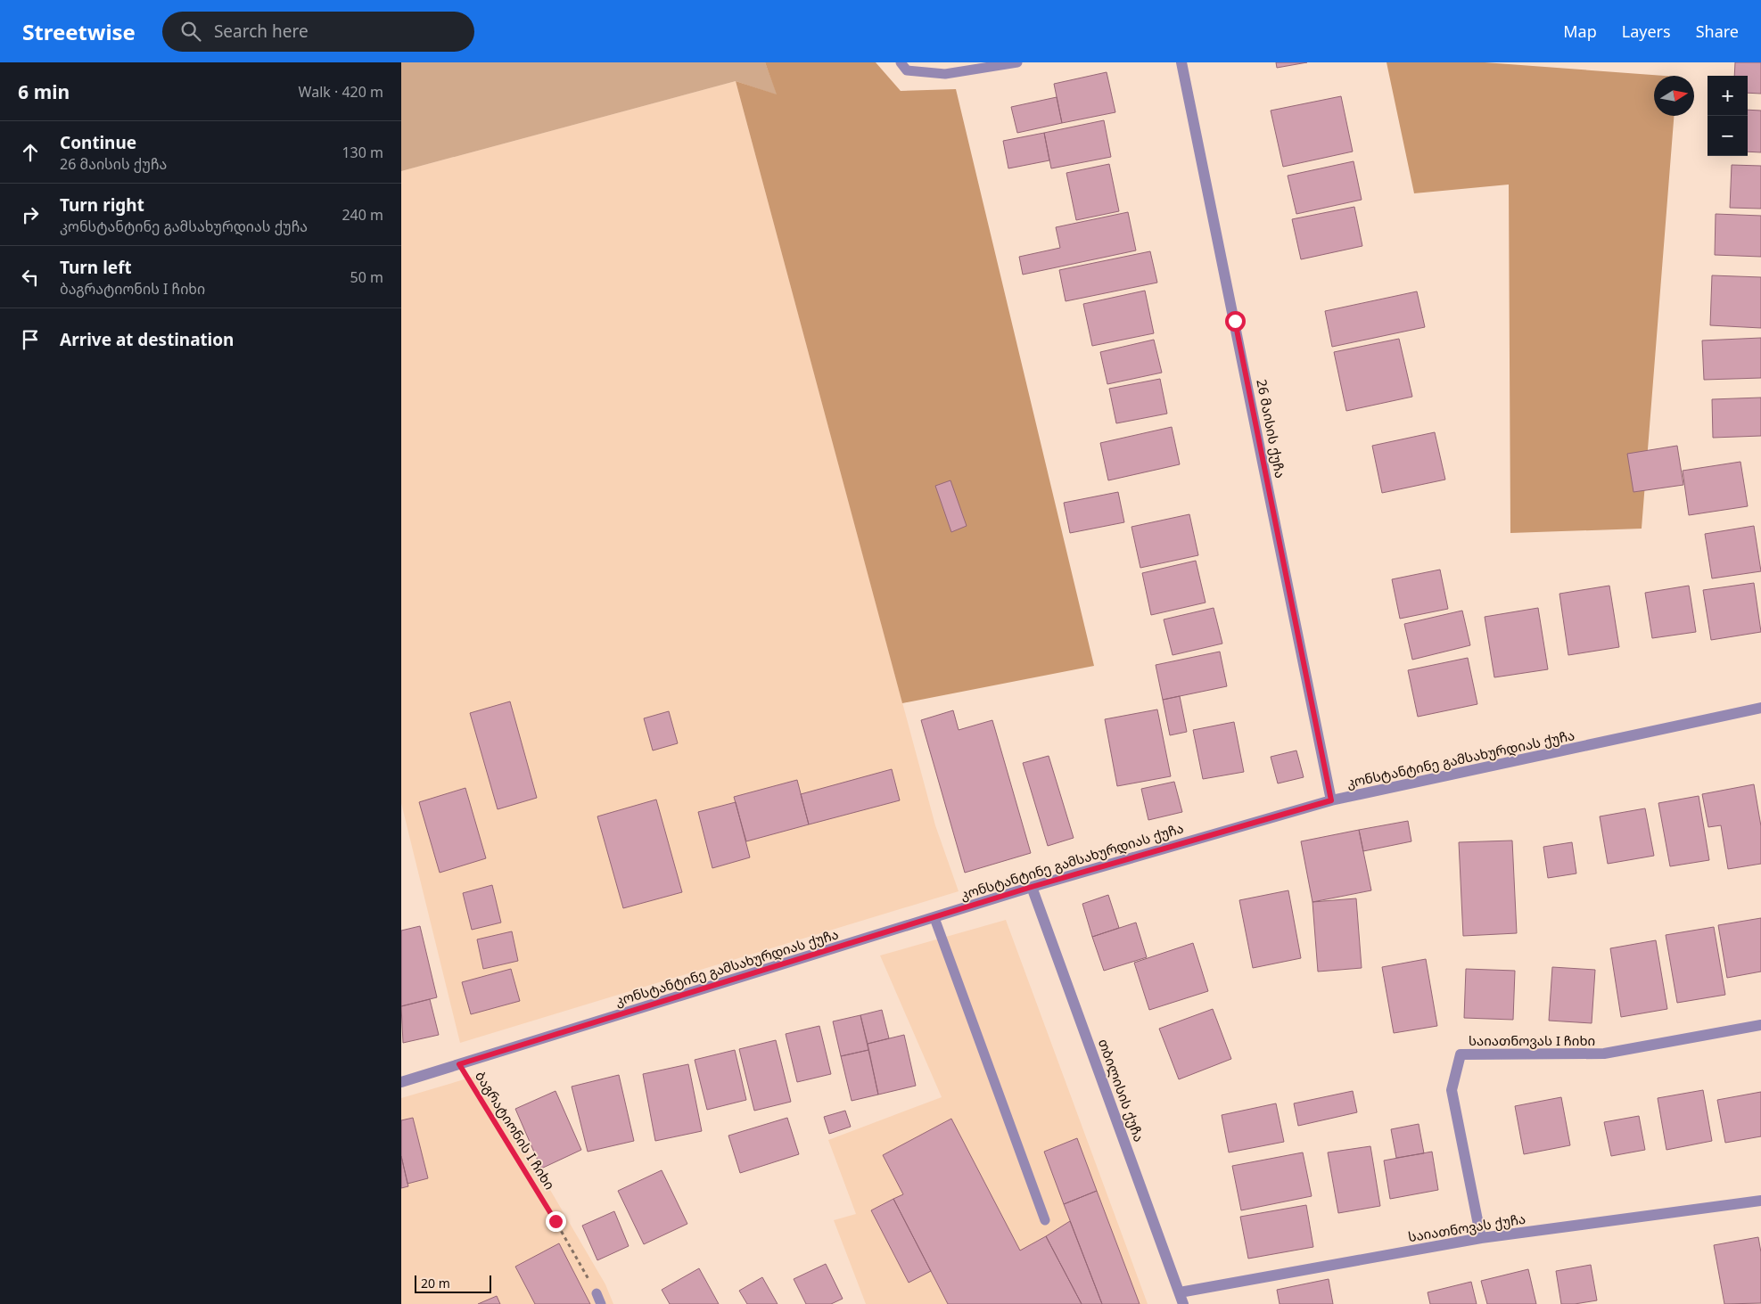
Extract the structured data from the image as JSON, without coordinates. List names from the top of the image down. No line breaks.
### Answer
{"streets":{"street":["26 მაისის ქუჩა","კონსტანტინე გამსახურდიას ქუჩა","საიათნოვას I ჩიხი","თბილისის ქუჩა","საიათნოვას ქუჩა"],"path":["ბაგრატიონის I ჩიხი"]},"crossings":[["26 მაისის ქუჩა","კონსტანტინე გამსახურდიას ქუჩა"],["კონსტანტინე გამსახურდიას ქუჩა","თბილისის ქუჩა"],["კონსტანტინე გამსახურდიას ქუჩა","ბაგრატიონის I ჩიხი"],["საიათნოვას I ჩიხი","საიათნოვას ქუჩა"],["თბილისის ქუჩა","საიათნოვას ქუჩა"]],"scale_bar":"20 m","north":"right","page":{"header":"Streetwise","search":"Search here","nav":["Map","Layers","Share"],"heading":["6 min","Walk · 420 m"],"map_buttons":["+","−"],"list":[["Continue","26 მაისის ქუჩა","130 m"],["Turn right","კონსტანტინე გამსახურდიას ქუჩა","240 m"],["Turn left","ბაგრატიონის I ჩიხი","50 m"],"Arrive at destination"],"scale":"20 m"}}
